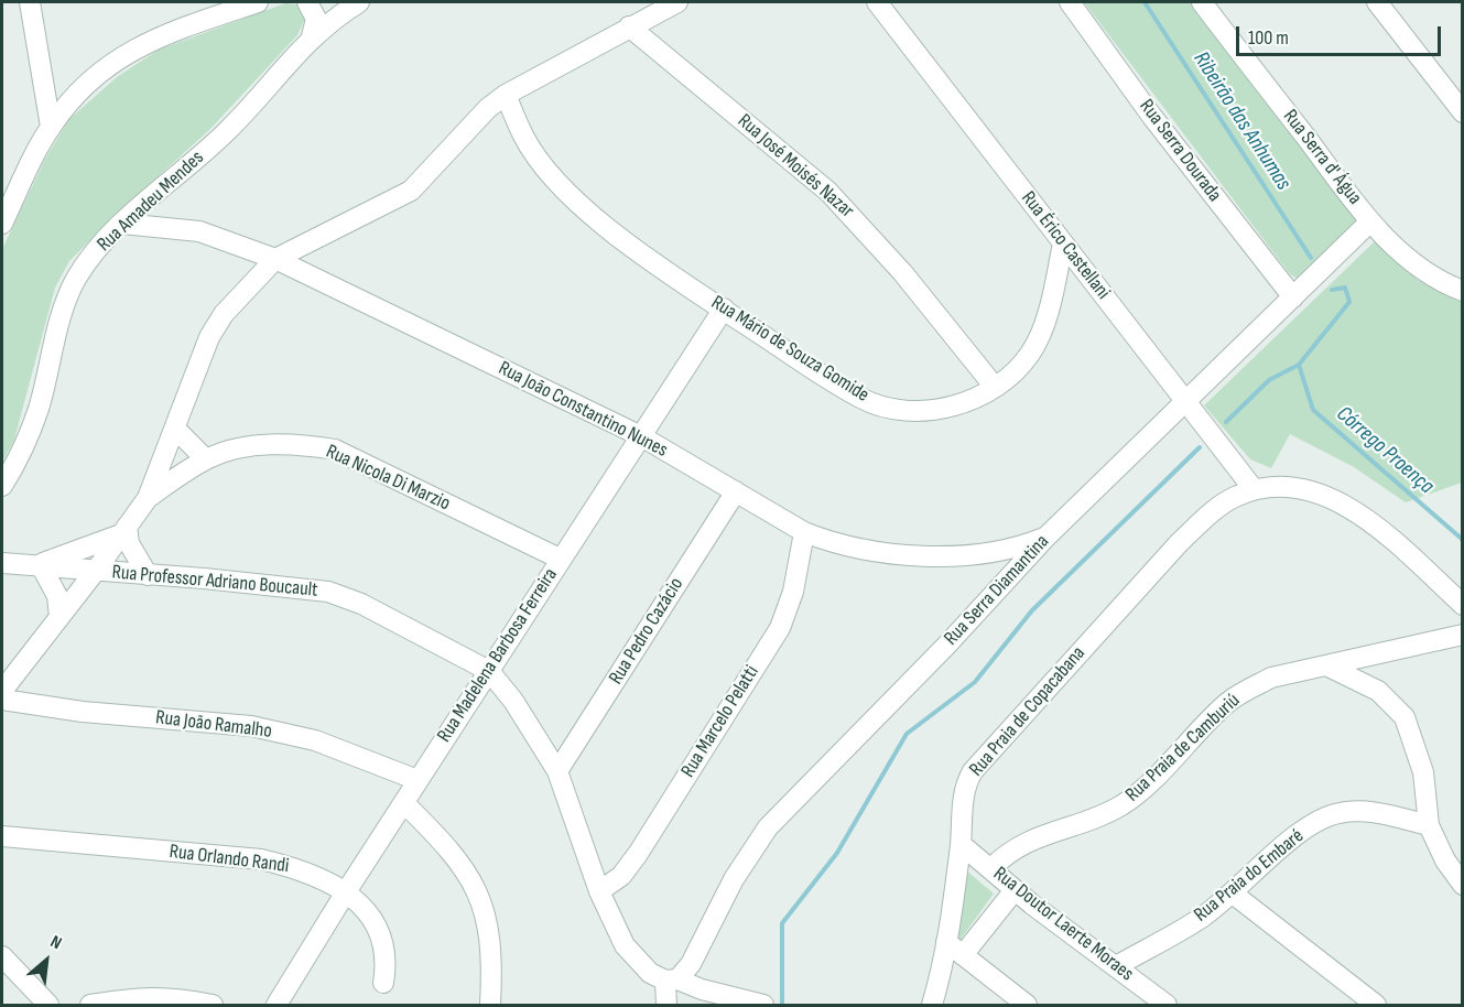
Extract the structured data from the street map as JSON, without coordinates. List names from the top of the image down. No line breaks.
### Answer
{"streets":{"street":["Rua Serra Dourada","Rua Serra d' Água","Rua José Moisés Nazar","Rua Amadeu Mendes","Rua Érico Castellani","Rua Mário de Souza Gomide","Rua João Constantino Nunes","Rua Nicola Di Marzio","Rua Professor Adriano Boucault","Rua Serra Diamantina","Rua Pedro Cazácio","Rua Madelena Barbosa Ferreira","Rua Praia de Copacabana","Rua Marcelo Pelatti","Rua João Ramalho","Rua Praia de Camburiú","Rua Orlando Randi","Rua Praia do Embaré","Rua Doutor Laerte Moraes"]},"crossings":[["Rua Serra Dourada","Rua Serra Diamantina"],["Rua Serra d' Água","Rua Serra Diamantina"],["Rua José Moisés Nazar","Rua Mário de Souza Gomide"],["Rua Amadeu Mendes","Rua João Constantino Nunes"],["Rua Érico Castellani","Rua Mário de Souza Gomide"],["Rua Érico Castellani","Rua Serra Diamantina"],["Rua Érico Castellani","Rua Praia de Copacabana"],["Rua Mário de Souza Gomide","Rua Madelena Barbosa Ferreira"],["Rua João Constantino Nunes","Rua Serra Diamantina"],["Rua João Constantino Nunes","Rua Pedro Cazácio"],["Rua João Constantino Nunes","Rua Madelena Barbosa Ferreira"],["Rua João Constantino Nunes","Rua Marcelo Pelatti"],["Rua Nicola Di Marzio","Rua Madelena Barbosa Ferreira"],["Rua Professor Adriano Boucault","Rua Serra Diamantina"],["Rua Professor Adriano Boucault","Rua Pedro Cazácio"],["Rua Professor Adriano Boucault","Rua Madelena Barbosa Ferreira"],["Rua Professor Adriano Boucault","Rua Marcelo Pelatti"],["Rua Madelena Barbosa Ferreira","Rua João Ramalho"],["Rua Madelena Barbosa Ferreira","Rua Orlando Randi"],["Rua Praia de Copacabana","Rua Doutor Laerte Moraes"],["Rua Praia de Camburiú","Rua Doutor Laerte Moraes"],["Rua Praia do Embaré","Rua Doutor Laerte Moraes"]],"water":["Ribeirão das Anhumas","Córrego Proença"],"scale_bar":"100 m","north":"top right"}
